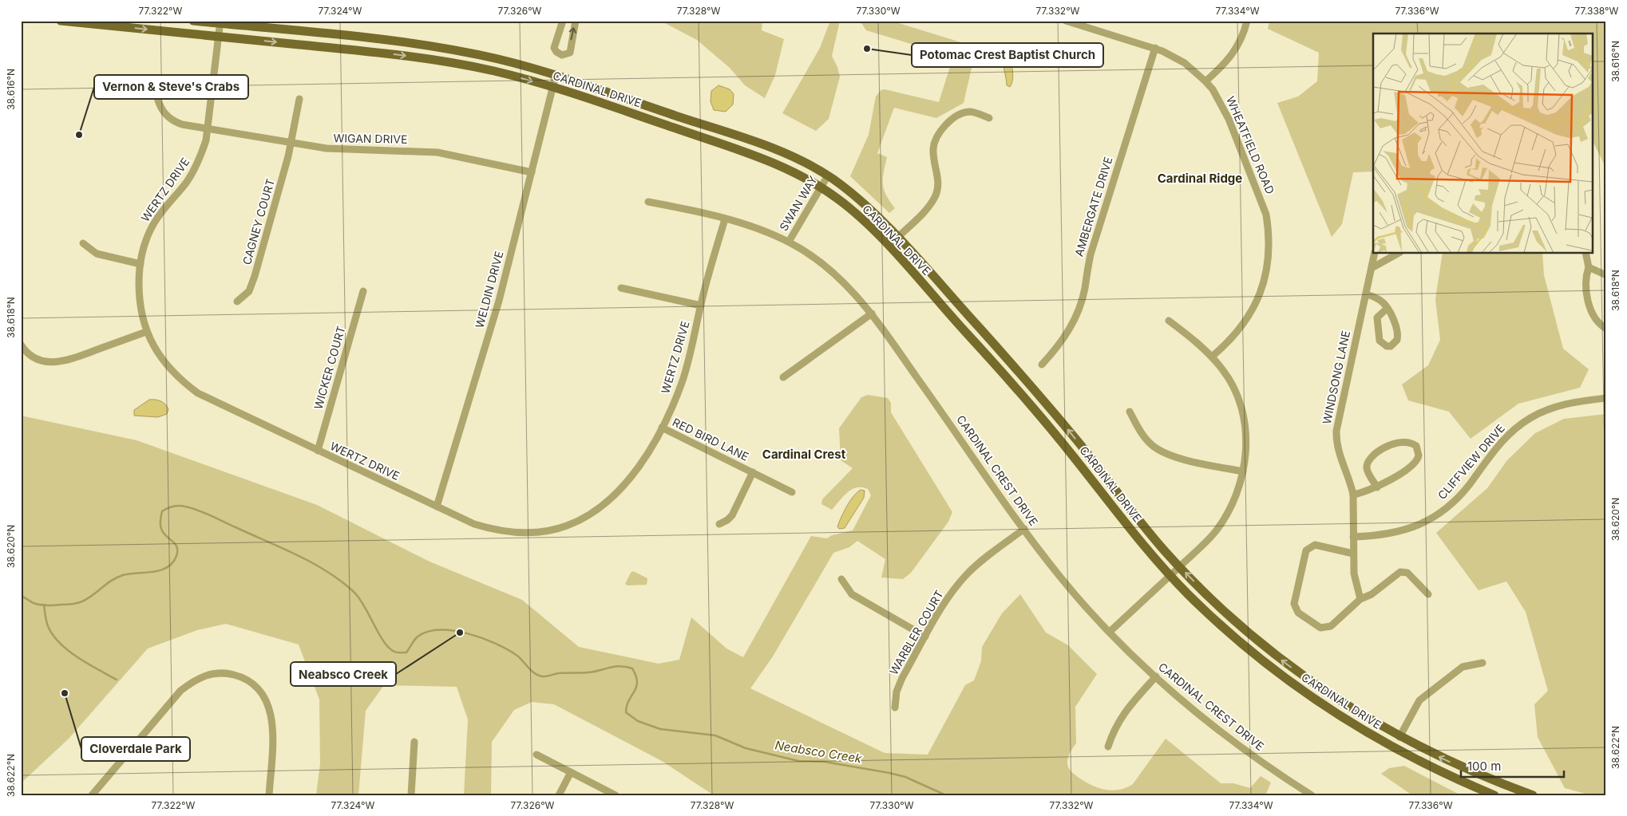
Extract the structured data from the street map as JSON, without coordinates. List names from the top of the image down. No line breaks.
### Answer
{"streets":{"main road":["CARDINAL DRIVE"],"street":["WIGAN DRIVE","WHEATFIELD ROAD","WERTZ DRIVE","SWAN WAY","AMBERGATE DRIVE","CAGNEY COURT","WELDIN DRIVE","WICKER COURT","WINDSONG LANE","RED BIRD LANE","CLIFFVIEW DRIVE","CARDINAL CREST DRIVE","WARBLER COURT"]},"crossings":[["CARDINAL DRIVE","WERTZ DRIVE"],["CARDINAL DRIVE","SWAN WAY"],["CARDINAL DRIVE","WELDIN DRIVE"],["WIGAN DRIVE","WERTZ DRIVE"],["WIGAN DRIVE","CAGNEY COURT"],["WIGAN DRIVE","WELDIN DRIVE"],["WHEATFIELD ROAD","AMBERGATE DRIVE"],["WERTZ DRIVE","WELDIN DRIVE"],["WERTZ DRIVE","WICKER COURT"],["WERTZ DRIVE","RED BIRD LANE"],["WERTZ DRIVE","CARDINAL CREST DRIVE"],["SWAN WAY","CARDINAL CREST DRIVE"],["WINDSONG LANE","CLIFFVIEW DRIVE"],["CARDINAL CREST DRIVE","WARBLER COURT"]],"districts":["Cardinal Ridge","Cardinal Crest"],"water":["Neabsco Creek"],"places":["Potomac Crest Baptist Church","Vernon & Steve's Crabs","Neabsco Creek","Cloverdale Park"],"scale_bar":"100 m","coordinates":["77.322°W","77.324°W","77.326°W","77.328°W","77.330°W","77.332°W","77.334°W","77.336°W","77.338°W","38.616°N","38.618°N","38.620°N","38.622°N"]}
